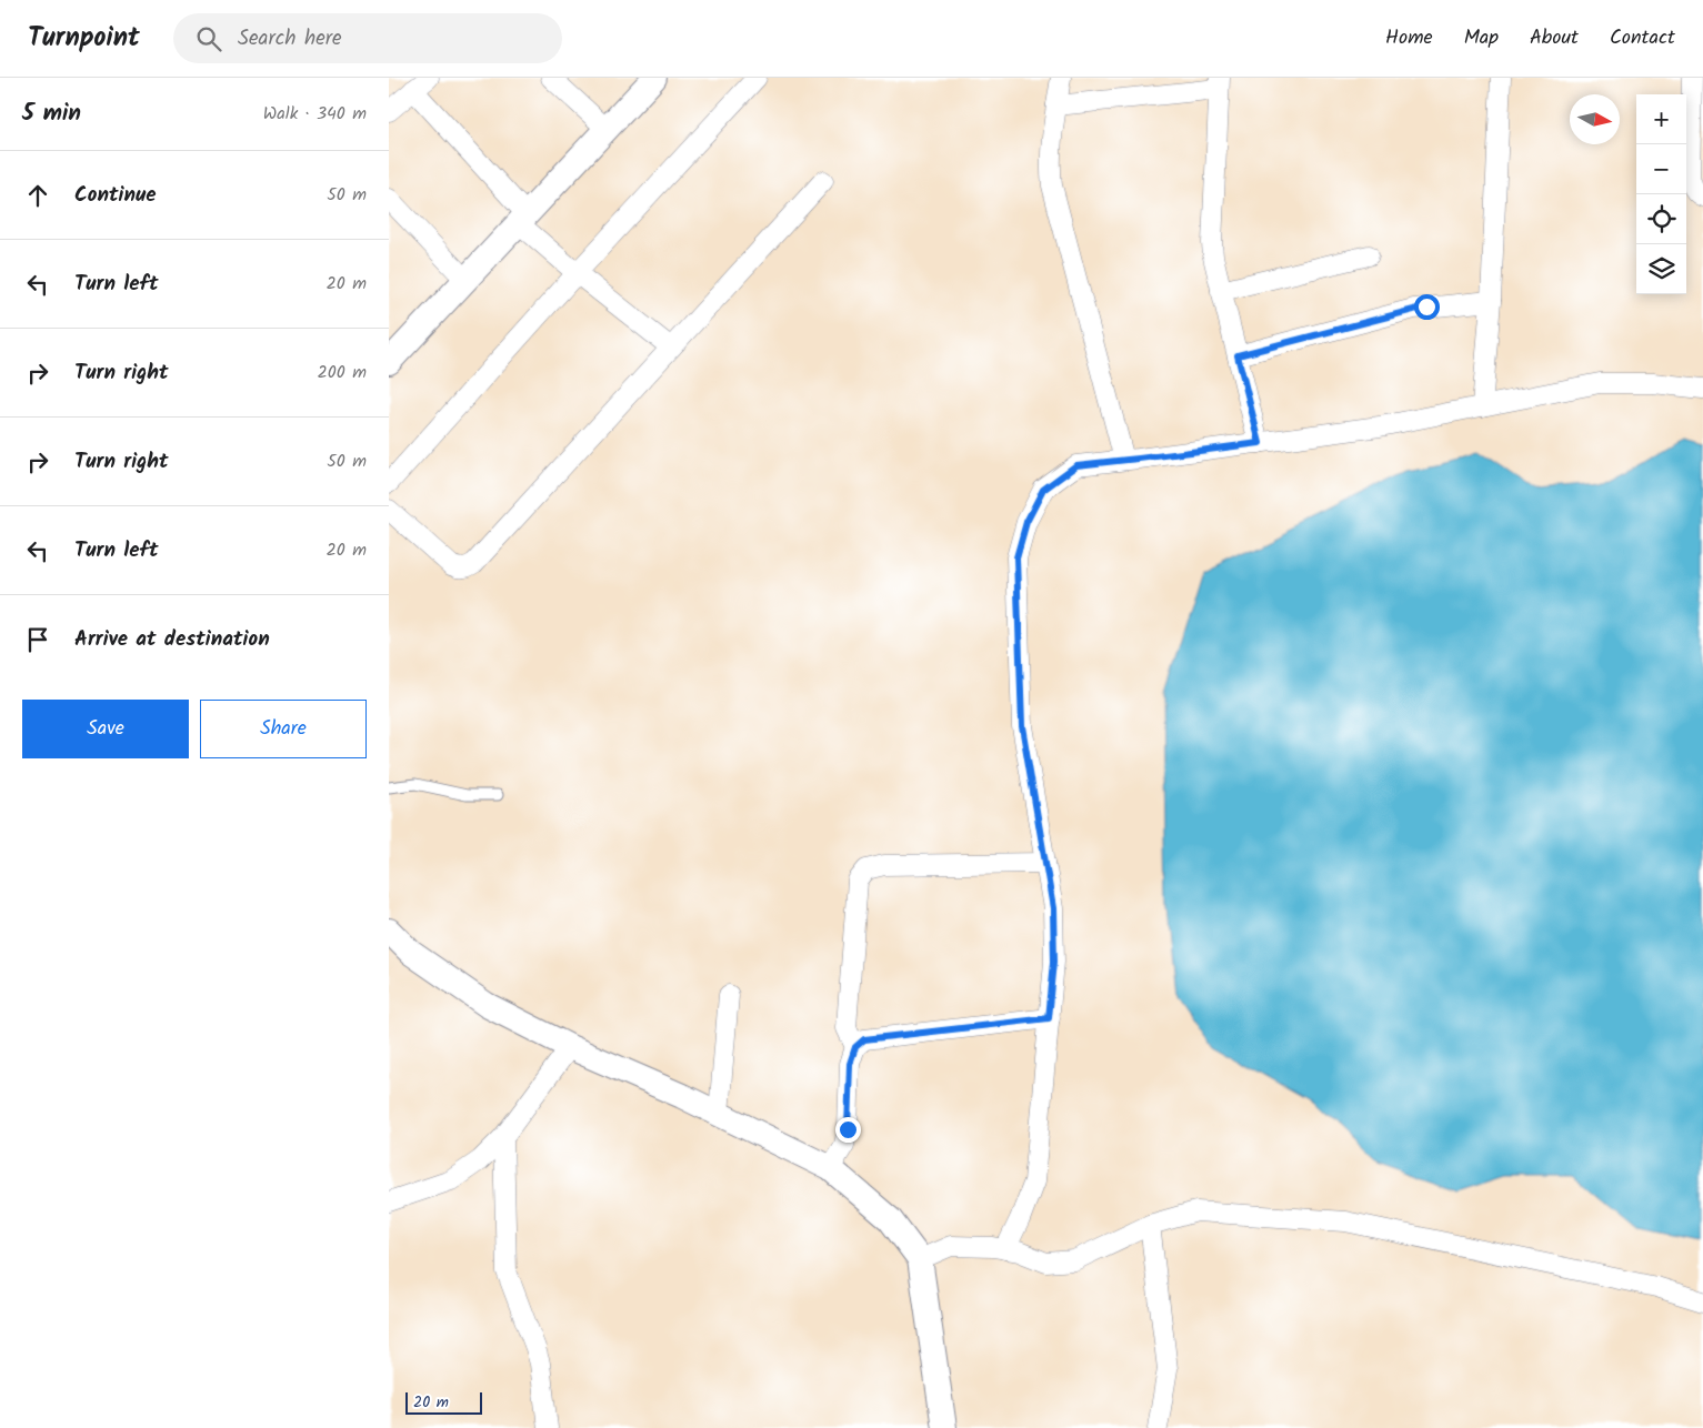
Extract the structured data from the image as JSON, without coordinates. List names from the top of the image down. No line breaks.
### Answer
{"scale_bar":"20 m","north":"right","page":{"header":"Turnpoint","search":"Search here","nav":["Home","Map","About","Contact"],"heading":["5 min","Walk · 340 m"],"map_buttons":["+","−"],"list":[["Continue","50 m"],["Turn left","20 m"],["Turn right","200 m"],["Turn right","50 m"],["Turn left","20 m"],"Arrive at destination"],"buttons":["Save","Share"],"scale":"20 m"}}
